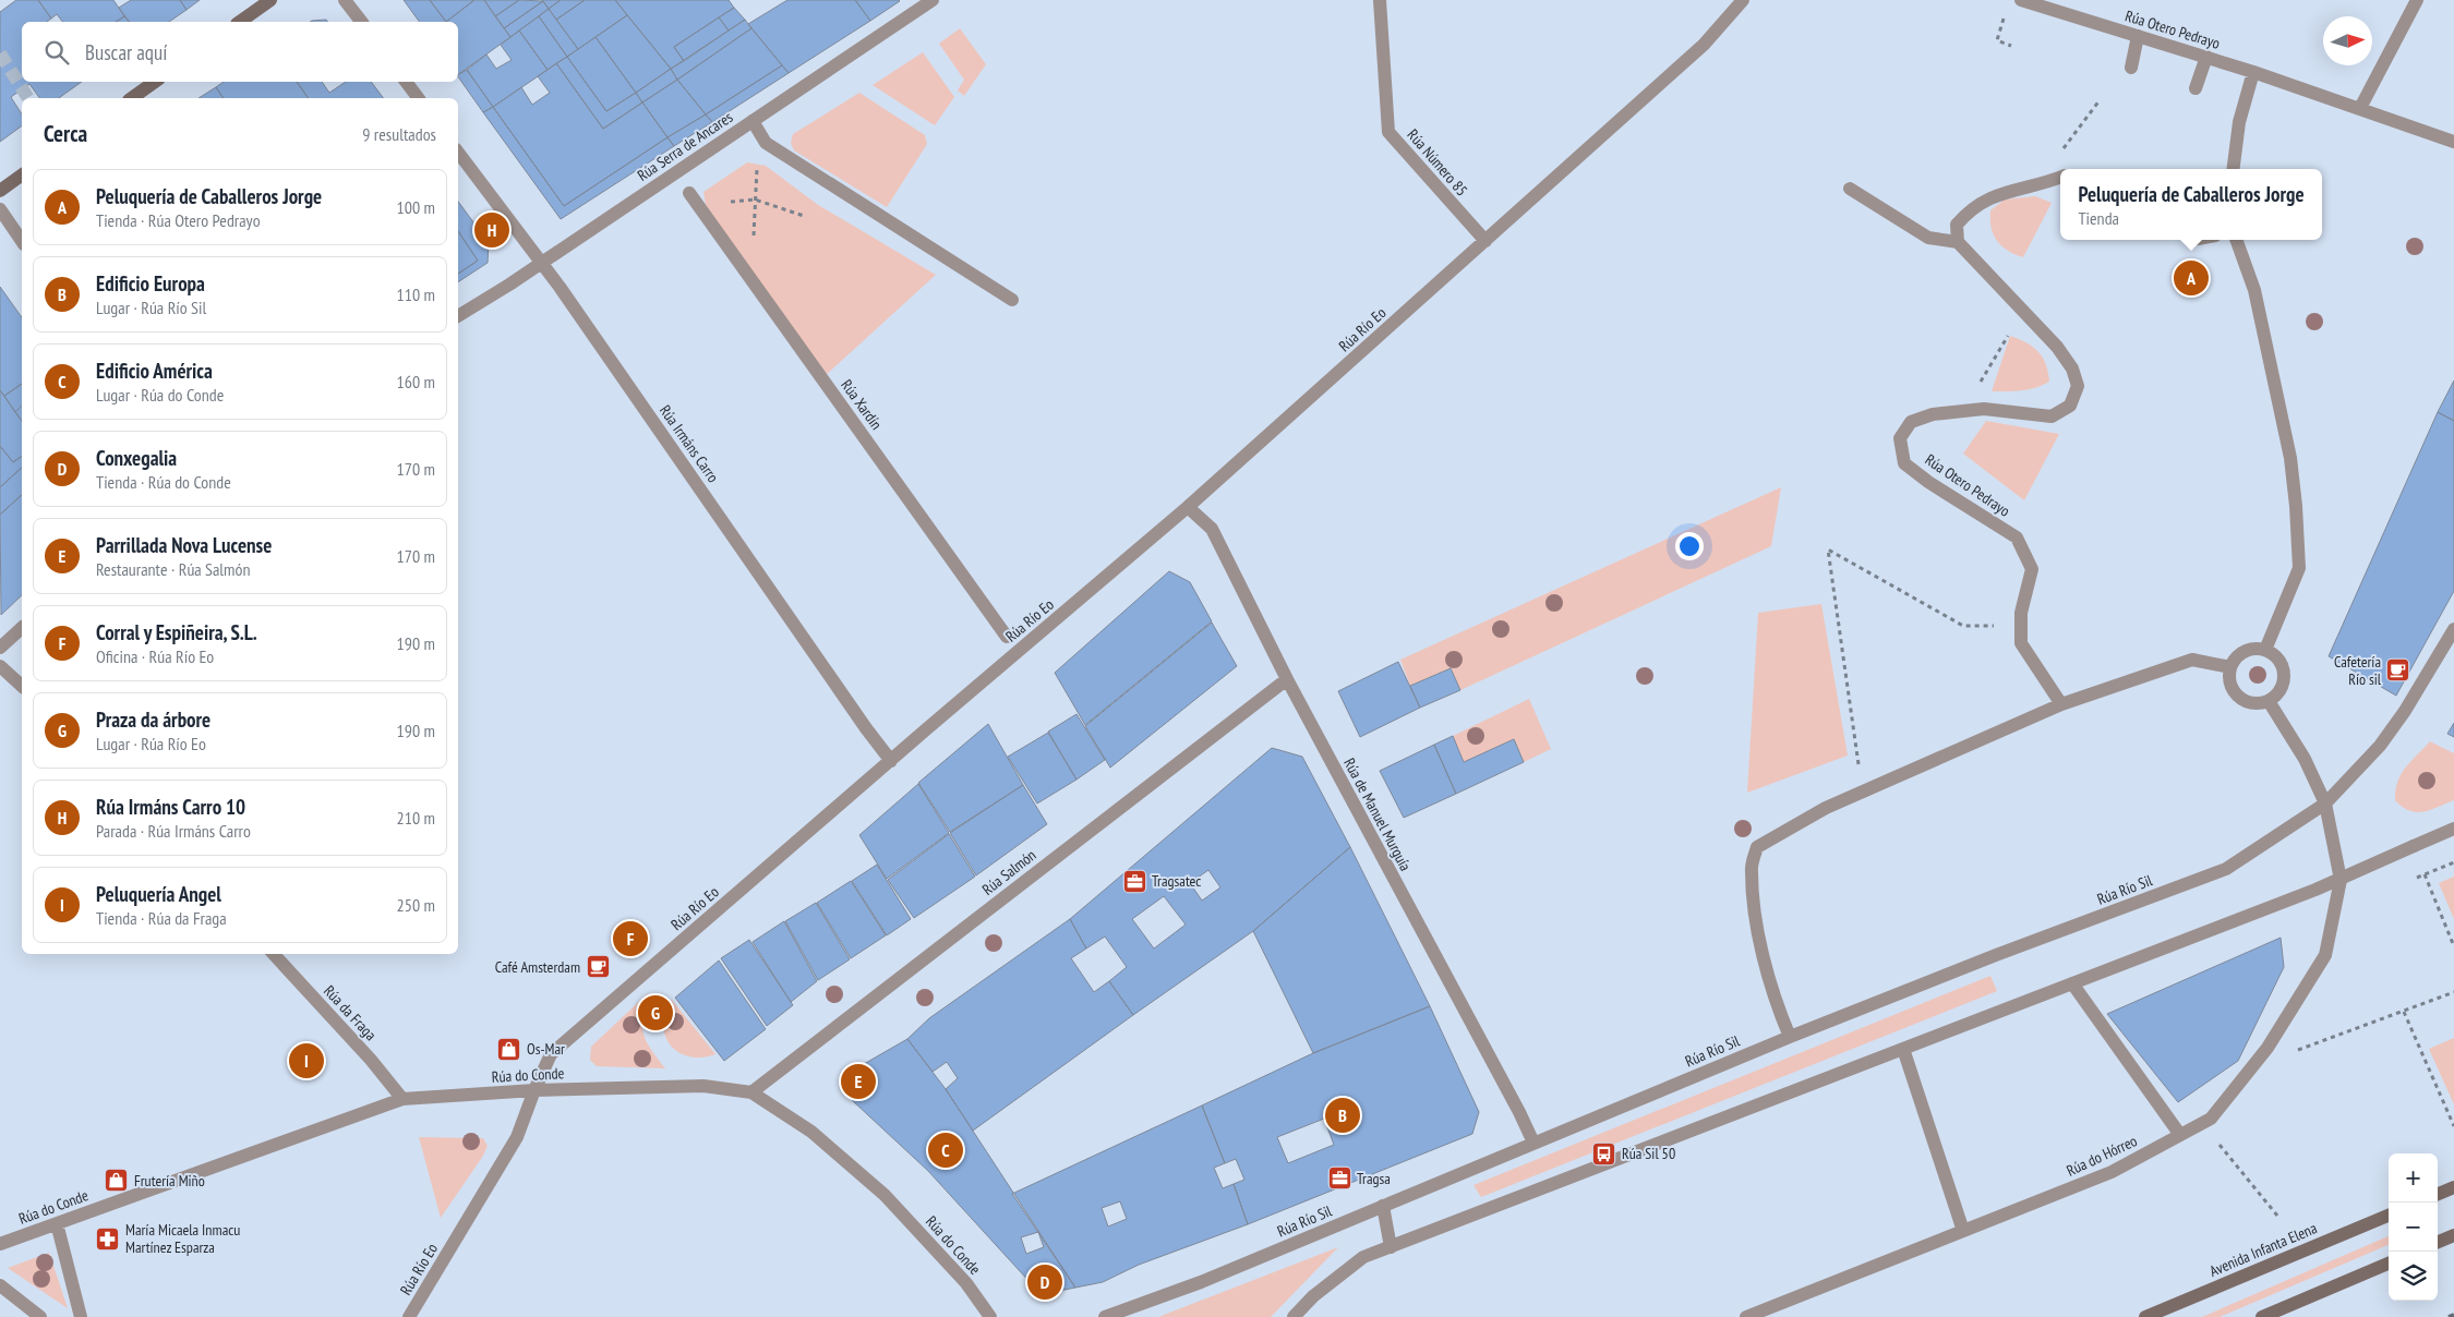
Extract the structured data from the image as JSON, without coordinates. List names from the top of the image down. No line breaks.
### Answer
{"streets":{"street":["Rúa Otero Pedrayo","Rúa Serra de Ancares","Rúa Número 85","Rúa Río Eo","Rúa Xardín","Rúa Irmáns Carro","Rúa de Manuel Murguía","Rúa Salmón","Rúa Río Sil","Rúa da Fraga","Rúa do Conde","Rúa do Hórreo","Avenida Infanta Elena"]},"crossings":[["Rúa Serra de Ancares","Rúa Irmáns Carro"],["Rúa Número 85","Rúa Río Eo"],["Rúa Río Eo","Rúa Irmáns Carro"],["Rúa Río Eo","Rúa de Manuel Murguía"],["Rúa Río Eo","Rúa do Conde"],["Rúa de Manuel Murguía","Rúa Salmón"],["Rúa de Manuel Murguía","Rúa Río Sil"],["Rúa Salmón","Rúa do Conde"],["Rúa da Fraga","Rúa do Conde"]],"places":{"cafe":["Cafetería Río sil","Café Amsterdam"],"office":["Tragsatec","Tragsa"],"shop":["Os-Mar","Frutería Miño"],"bus stop":["Rúa Sil 50"],"pharmacy":["María Micaela Inmacu Martínez Esparza"]},"north":"right","page":{"search":"Buscar aquí","heading":["Cerca","9 resultados"],"popup":["Peluquería de Caballeros Jorge","Tienda"],"list":[{"mark":"A","name":"Peluquería de Caballeros Jorge","note":"Tienda · Rúa Otero Pedrayo","value":"100 m"},{"mark":"B","name":"Edificio Europa","note":"Lugar · Rúa Río Sil","value":"110 m"},{"mark":"C","name":"Edificio América","note":"Lugar · Rúa do Conde","value":"160 m"},{"mark":"D","name":"Conxegalia","note":"Tienda · Rúa do Conde","value":"170 m"},{"mark":"E","name":"Parrillada Nova Lucense","note":"Restaurante · Rúa Salmón","value":"170 m"},{"mark":"F","name":"Corral y Espiñeira, S.L.","note":"Oficina · Rúa Río Eo","value":"190 m"},{"mark":"G","name":"Praza da árbore","note":"Lugar · Rúa Río Eo","value":"190 m"},{"mark":"H","name":"Rúa Irmáns Carro 10","note":"Parada · Rúa Irmáns Carro","value":"210 m"},{"mark":"I","name":"Peluquería Angel","note":"Tienda · Rúa da Fraga","value":"250 m"}],"pins":["H","A","F","G","I","E","B","C","D"],"map_buttons":["+","−"]}}
